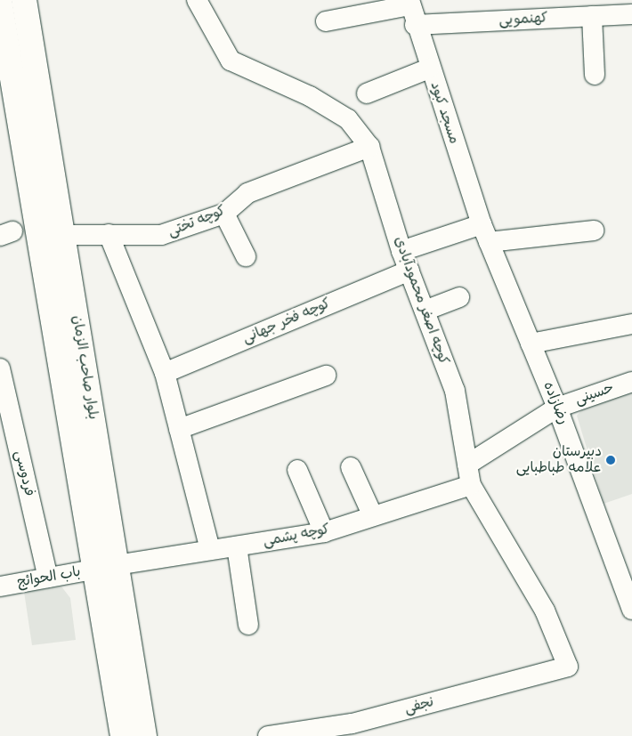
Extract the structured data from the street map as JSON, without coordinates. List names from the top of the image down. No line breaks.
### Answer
{"streets":{"main road":["بلوار صاحب الزمان"],"street":["کهنمویی","مسجد کبود","کوچه تختی","کوچه اصغر محمودآبادی","کوچه فخر جهانی","حسینی","رضازاده","فردوسی","کوچه پشمی","باب الحوائج","نجفی"]},"crossings":[["کهنمویی","مسجد کبود"],["مسجد کبود","رضازاده"],["کوچه تختی","کوچه اصغر محمودآبادی"],["کوچه تختی","بلوار صاحب الزمان"],["کوچه اصغر محمودآبادی","کوچه فخر جهانی"],["کوچه اصغر محمودآبادی","حسینی"],["کوچه اصغر محمودآبادی","کوچه پشمی"],["کوچه اصغر محمودآبادی","نجفی"],["بلوار صاحب الزمان","کوچه پشمی"],["بلوار صاحب الزمان","باب الحوائج"],["حسینی","رضازاده"],["فردوسی","باب الحوائج"],["کوچه پشمی","باب الحوائج"]],"places":["دبیرستان علامه طباطبایی"]}
